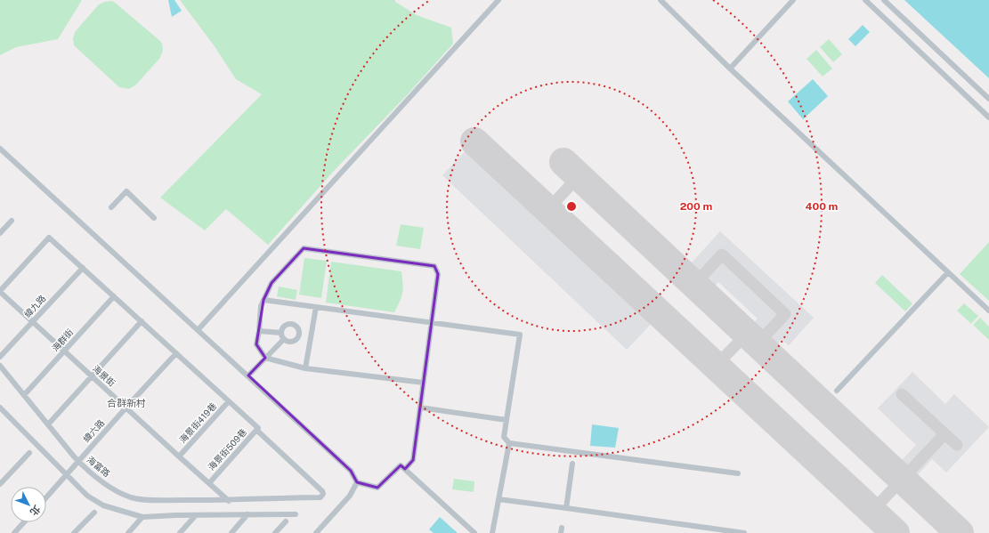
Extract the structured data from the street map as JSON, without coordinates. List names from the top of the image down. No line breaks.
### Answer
{"streets":{"street":["緯九路","海群街","海景街","海景街419巷","緯六路","海景街509巷","海富路"]},"crossings":[["緯九路","海景街"],["海群街","海景街"],["海群街","海富路"],["海景街","海景街419巷"],["海景街","緯六路"],["海景街","海景街509巷"],["海景街","海富路"],["緯六路","海富路"],["海景街509巷","海富路"]],"districts":["合群新村"],"north":"bottom right","rings":["200 m","400 m"]}
